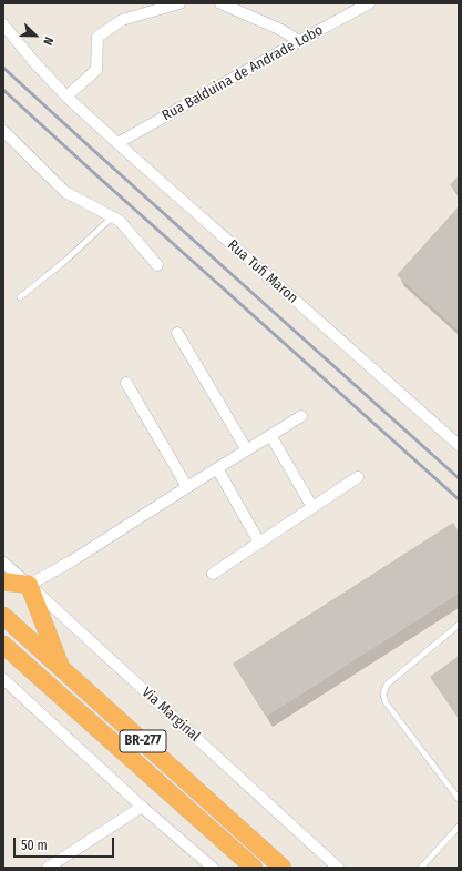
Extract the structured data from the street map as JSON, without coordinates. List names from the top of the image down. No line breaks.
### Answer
{"streets":{"highway":["BR-277"],"street":["Rua Balduina de Andrade Lobo","Rua Tufi Maron","Via Marginal"]},"crossings":[["Rua Balduina de Andrade Lobo","Rua Tufi Maron"]],"scale_bar":"50 m","north":"bottom right"}
